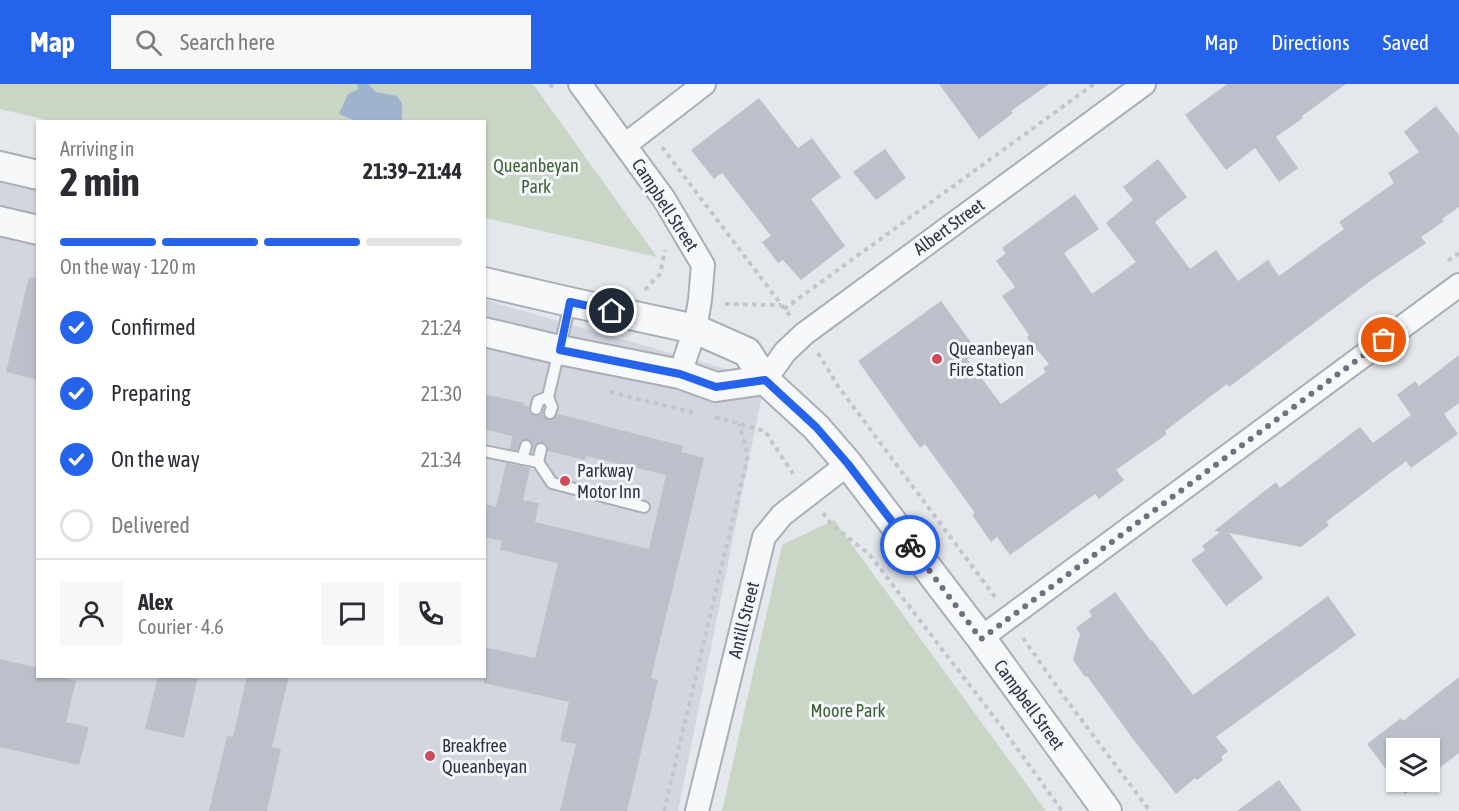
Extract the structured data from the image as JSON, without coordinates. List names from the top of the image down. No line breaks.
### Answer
{"streets":{"street":["Campbell Street","Albert Street","Antill Street"]},"crossings":[["Campbell Street","Albert Street"],["Campbell Street","Antill Street"]],"parks":["Queanbeyan Park","Moore Park"],"places":["Queanbeyan Fire Station","Parkway Motor Inn","Breakfree Queanbeyan"],"page":{"header":"Map","search":"Search here","nav":["Map","Directions","Saved"],"heading":["2 min","Arriving in","21:39–21:44"],"panel":["Alex","Courier · 4.6"],"bar":"On the way · 120 m","list":[["Confirmed","21:24"],["Preparing","21:30"],["On the way","21:34"],"Delivered"]}}
